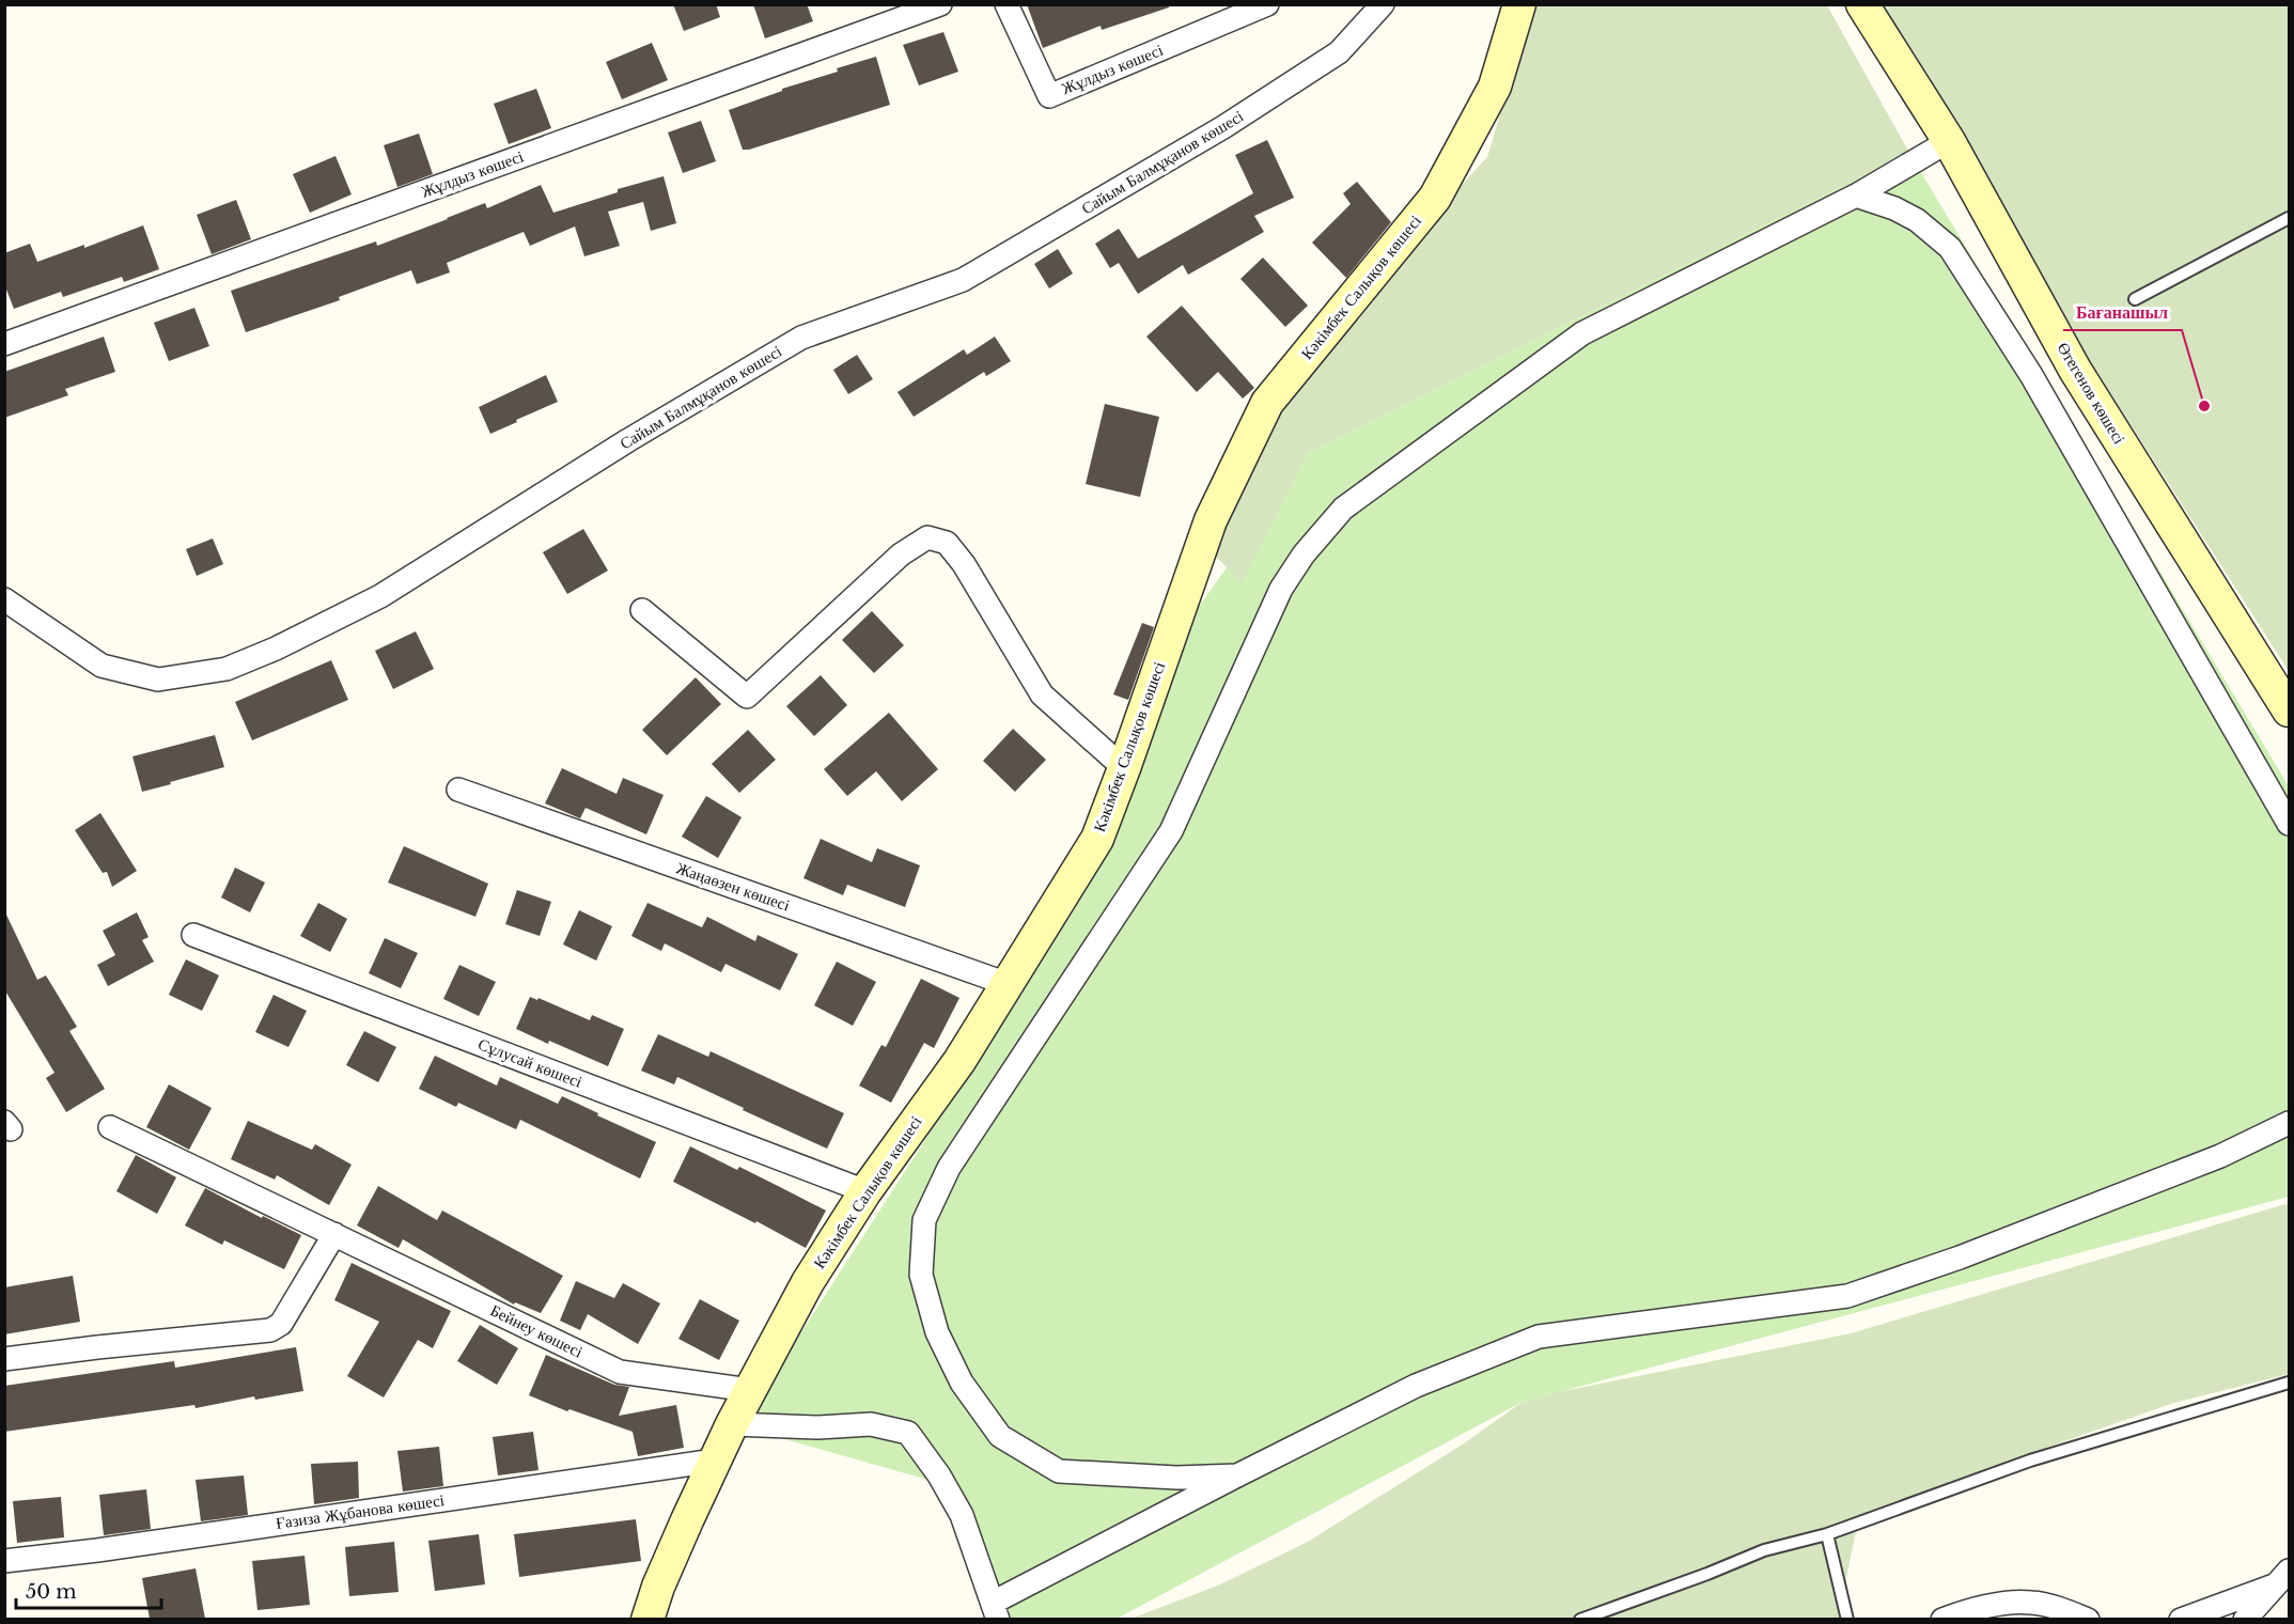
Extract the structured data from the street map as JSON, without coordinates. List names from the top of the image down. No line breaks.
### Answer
{"streets":{"street":["Жұлдыз көшесі","Сайым Балмұқанов көшесі","Кәкімбек Салықов көшесі","Өтегенов көшесі","Жаңаөзен көшесі","Сұлусай көшесі","Бейнеу көшесі","Ғазиза Жұбанова көшесі"]},"crossings":[["Кәкімбек Салықов көшесі","Жаңаөзен көшесі"],["Кәкімбек Салықов көшесі","Сұлусай көшесі"],["Кәкімбек Салықов көшесі","Бейнеу көшесі"],["Кәкімбек Салықов көшесі","Ғазиза Жұбанова көшесі"]],"places":["Бағанашыл"],"scale_bar":"50 m"}
